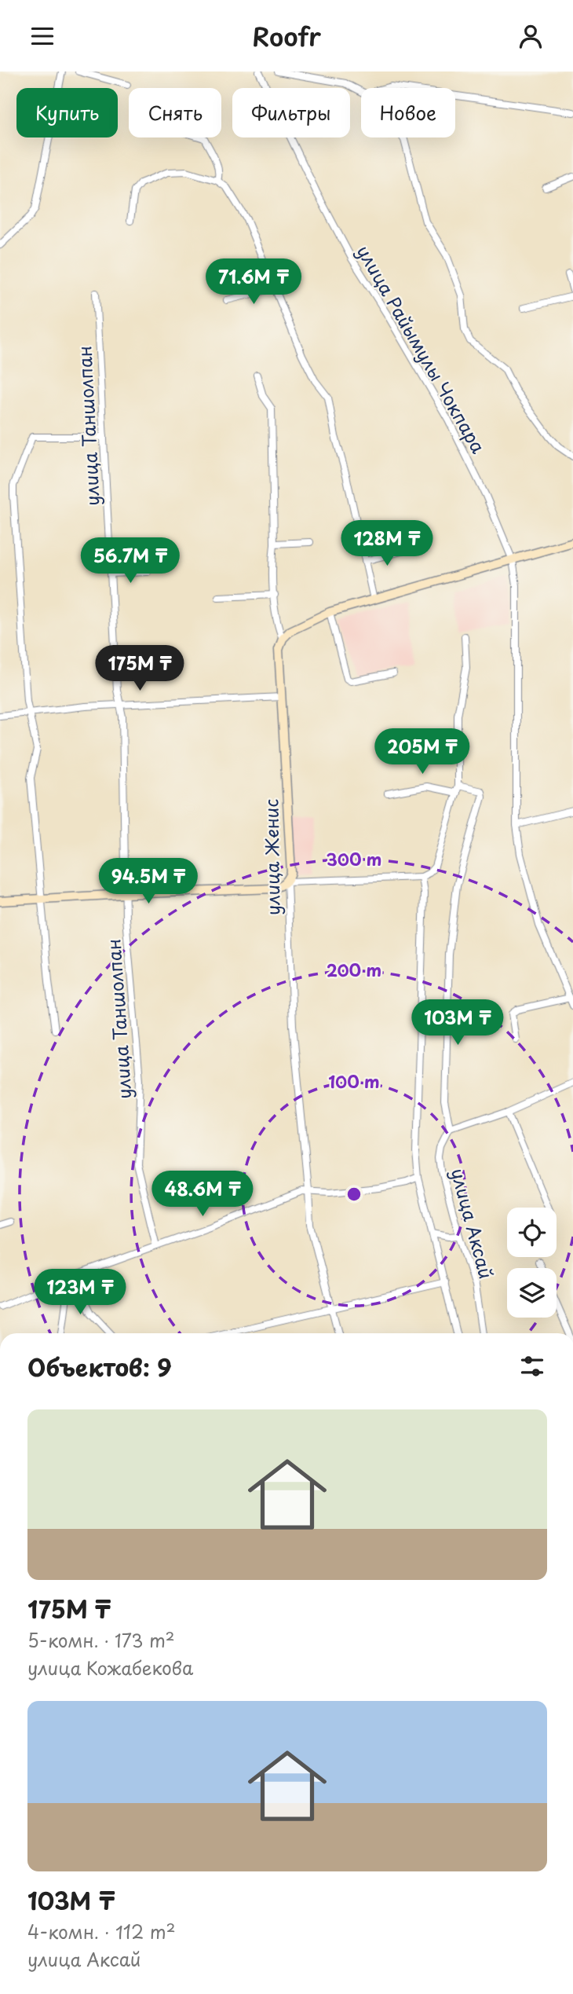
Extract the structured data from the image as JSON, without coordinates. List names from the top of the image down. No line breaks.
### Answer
{"streets":{"main road":["улица Женис"],"street":["улица Райымулы Чокпара","улица Таншолпан","улица Аксай"]},"page":{"header":"Roofr","chip":["Купить","Снять","Фильтры","Новое"],"price":["71.6M ₸","128M ₸","56.7M ₸","175M ₸","205M ₸","94.5M ₸","103M ₸","48.6M ₸","123M ₸"],"heading":"Объектов: 9","list":[{"name":"175M ₸","note":"5-комн. · 173 m² · улица Кожабекова"},{"name":"103M ₸","note":"4-комн. · 112 m² · улица Аксай"}]},"rings":["300 m","200 m","100 m"]}
